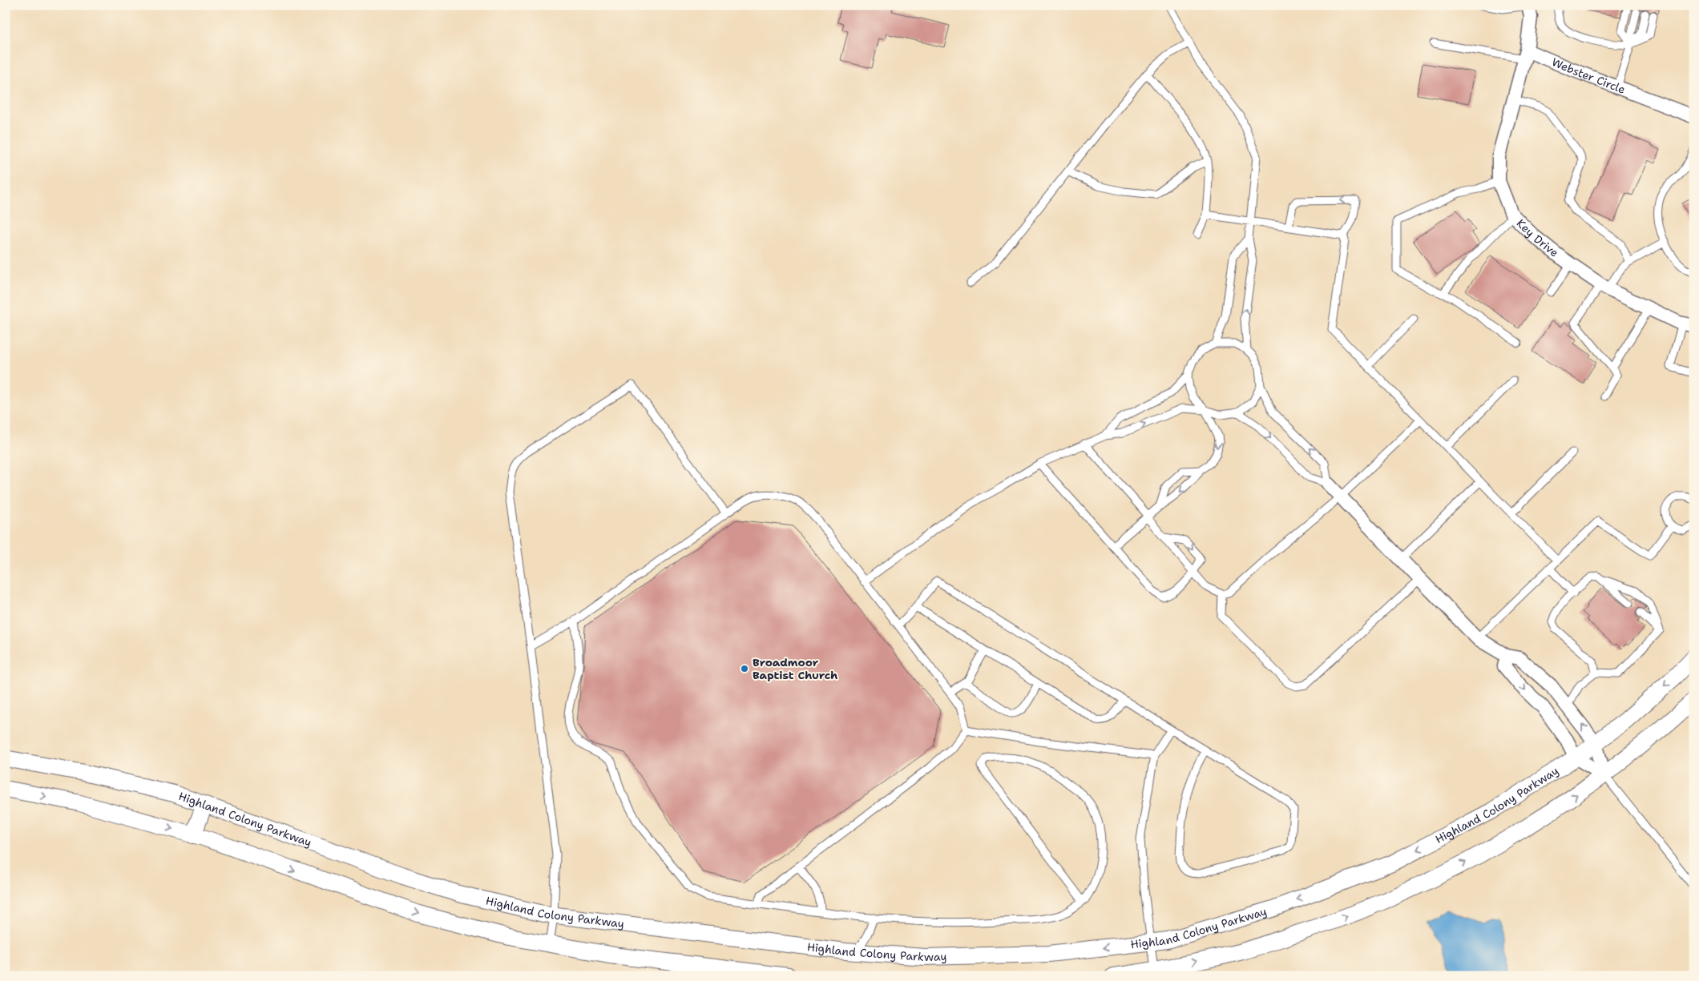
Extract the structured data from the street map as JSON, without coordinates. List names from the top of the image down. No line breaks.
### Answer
{"streets":{"street":["Webster Circle","Key Drive","Highland Colony Parkway"]},"crossings":[["Webster Circle","Key Drive"]],"places":["Broadmoor Baptist Church"]}
